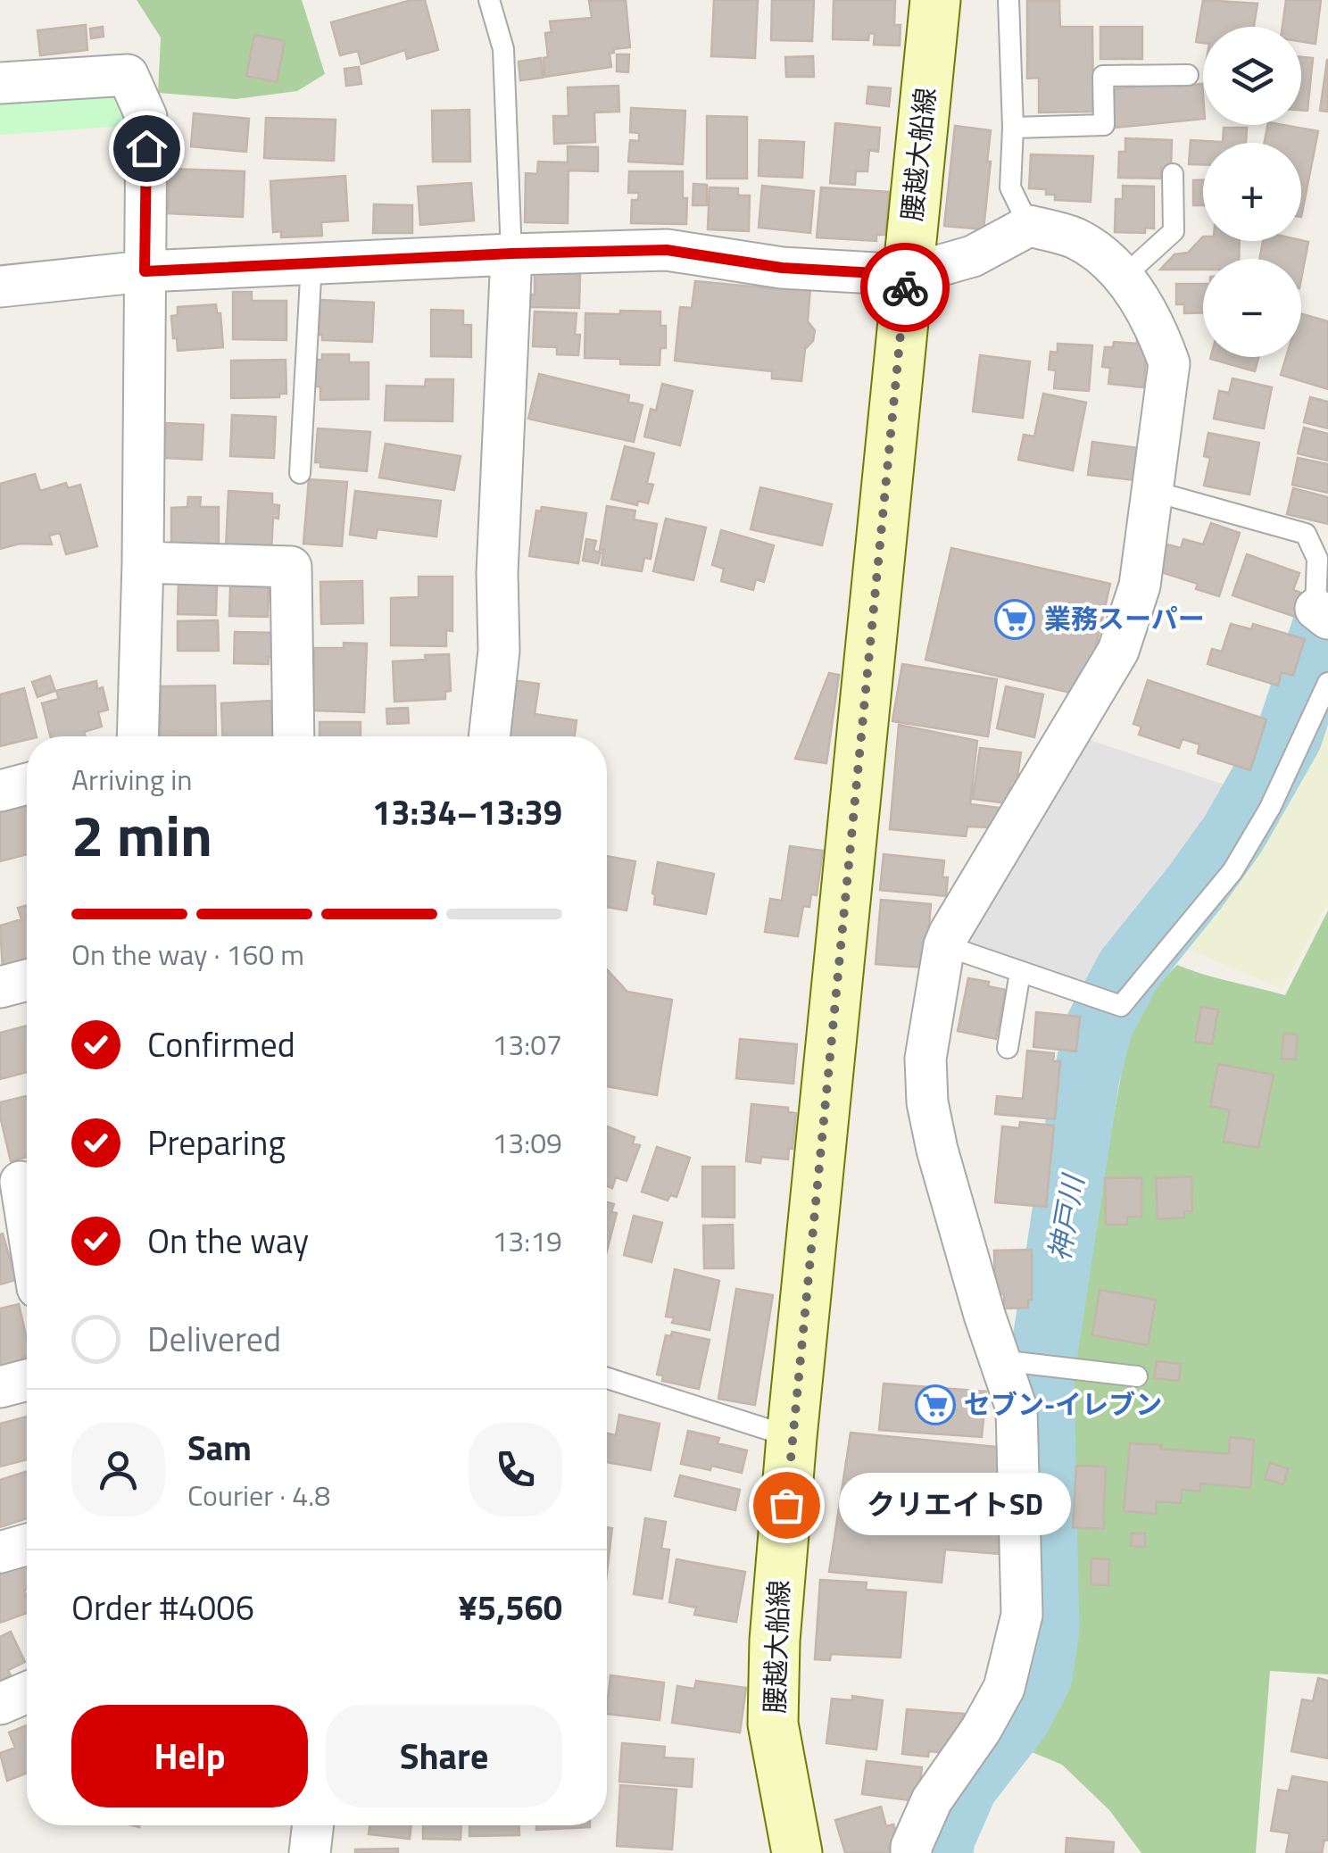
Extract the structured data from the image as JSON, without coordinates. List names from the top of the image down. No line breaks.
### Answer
{"streets":{"main road":["腰越大船線"]},"water":["神戸川"],"places":{"supermarket":["業務スーパー","セブン-イレブン"],"other":["クリエイトSD"]},"page":{"map_buttons":["+","−"],"heading":["2 min","Arriving in","13:34–13:39"],"panel":["Sam","Courier · 4.8","Order #4006","¥5,560"],"bar":"On the way · 160 m","list":[["Confirmed","13:07"],["Preparing","13:09"],["On the way","13:19"],"Delivered"],"bubble":"クリエイトSD","buttons":["Help","Share"]}}
